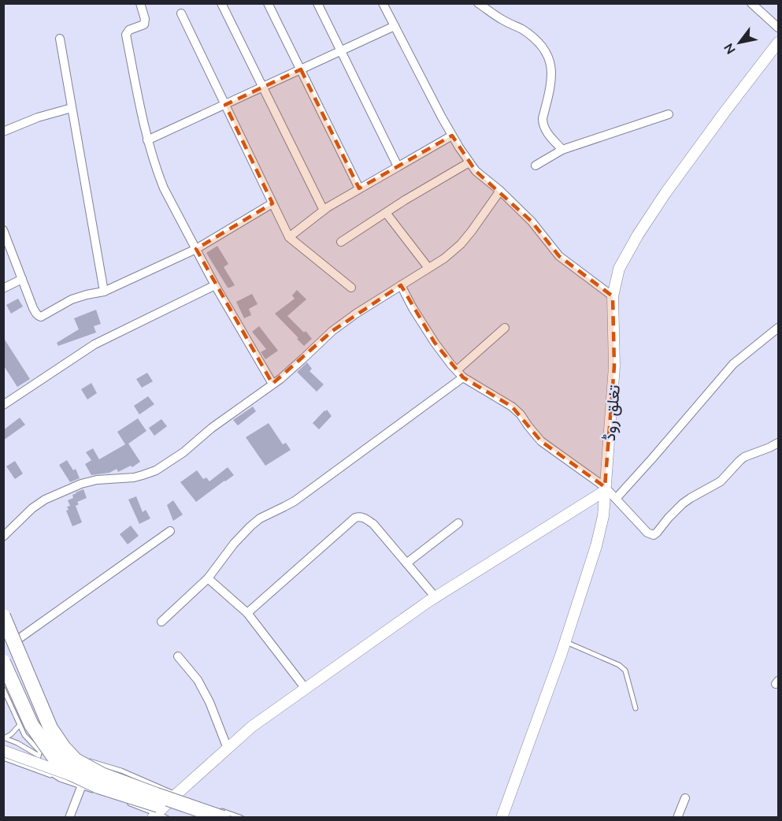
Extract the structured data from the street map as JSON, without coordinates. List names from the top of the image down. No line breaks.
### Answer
{"streets":{"street":["تغلق روڈ"]},"north":"bottom left"}
